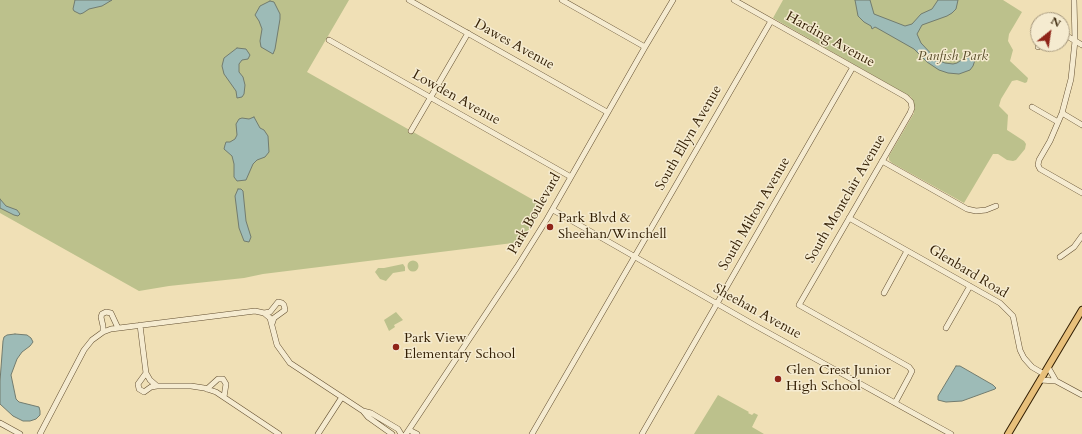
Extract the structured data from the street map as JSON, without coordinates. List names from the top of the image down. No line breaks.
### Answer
{"streets":{"street":["Harding Avenue","Dawes Avenue","Lowden Avenue","South Ellyn Avenue","South Montclair Avenue","Park Boulevard","South Milton Avenue","Glenbard Road","Sheehan Avenue"]},"crossings":[["Harding Avenue","South Ellyn Avenue"],["Harding Avenue","South Montclair Avenue"],["Harding Avenue","South Milton Avenue"],["Dawes Avenue","Park Boulevard"],["Lowden Avenue","Park Boulevard"],["South Ellyn Avenue","Sheehan Avenue"],["South Montclair Avenue","Glenbard Road"],["South Montclair Avenue","Sheehan Avenue"],["Park Boulevard","Sheehan Avenue"],["South Milton Avenue","Sheehan Avenue"]],"parks":["Panfish Park"],"places":["Park Blvd & Sheehan/Winchell","Park View Elementary School","Glen Crest Junior High School"],"north":"top right"}
